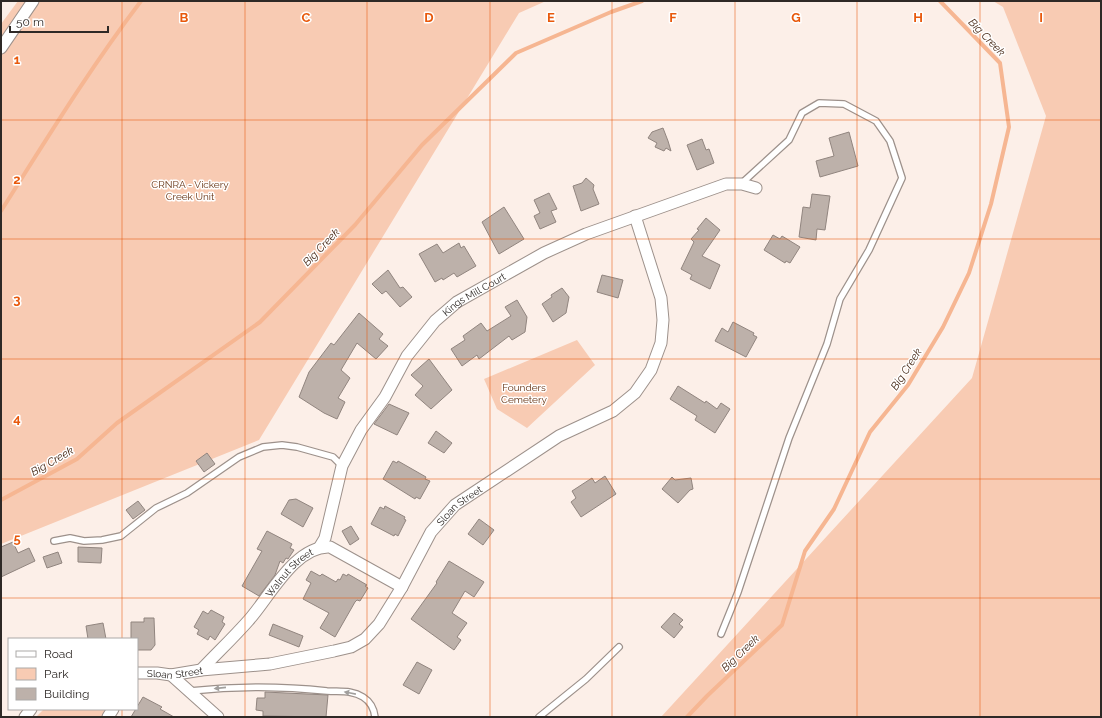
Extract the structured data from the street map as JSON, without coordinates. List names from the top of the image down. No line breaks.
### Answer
{"streets":{"street":["Kings Mill Court","Sloan Street","Walnut Street"]},"crossings":[["Kings Mill Court","Sloan Street"],["Kings Mill Court","Walnut Street"],["Sloan Street","Walnut Street"]],"water":["Big Creek"],"parks":["CRNRA - Vickery Creek Unit","Founders Cemetery"],"legend":["Road","Park","Building"],"scale_bar":"50 m","grid":{"columns":["B","C","D","E","F","G","H","I"],"rows":["1","2","3","4","5"]}}
